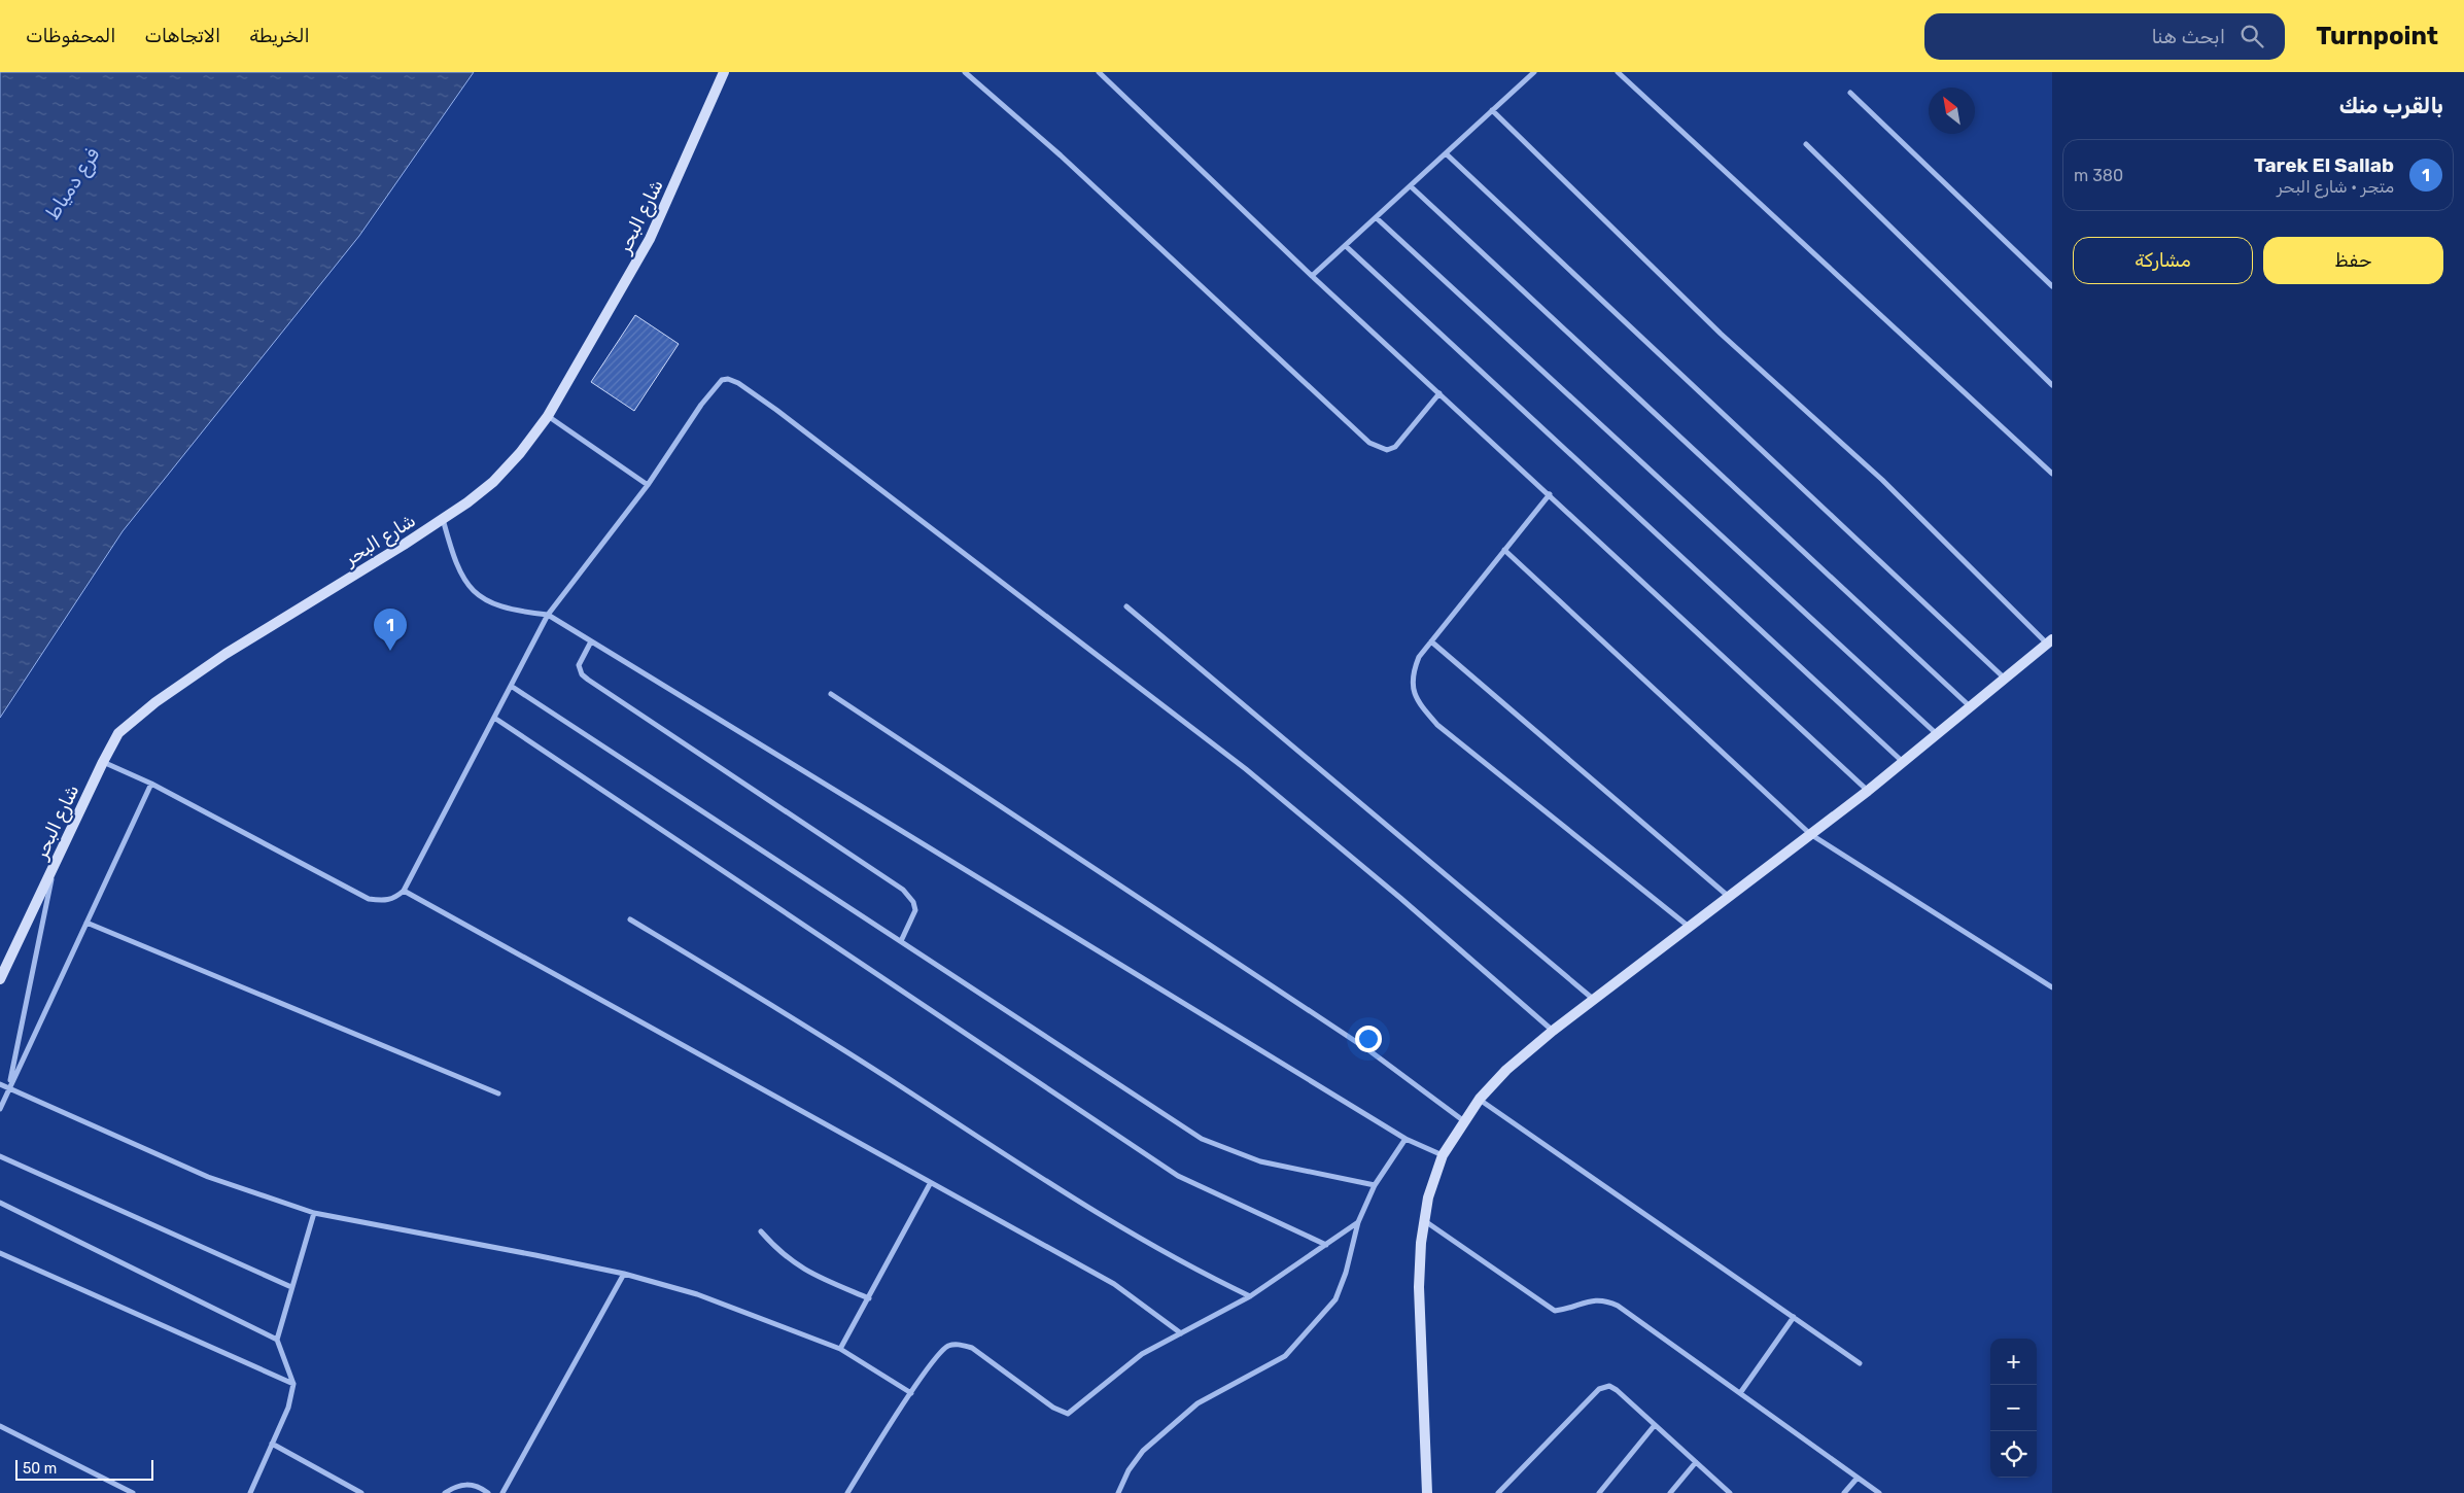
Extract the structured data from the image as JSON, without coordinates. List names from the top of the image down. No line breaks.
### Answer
{"streets":{"street":["شارع البحر"]},"water":["فرع دمياط"],"scale_bar":"50 m","north":"top left","page":{"header":"Turnpoint","search":"ابحث هنا","nav":["الخريطة","الاتجاهات","المحفوظات"],"heading":"بالقرب منك","list":[{"mark":"1","name":"Tarek El Sallab","note":"متجر · شارع البحر","value":"380 m"}],"buttons":["حفظ","مشاركة"],"pins":"1","map_buttons":["+","−"],"scale":"50 m"}}
